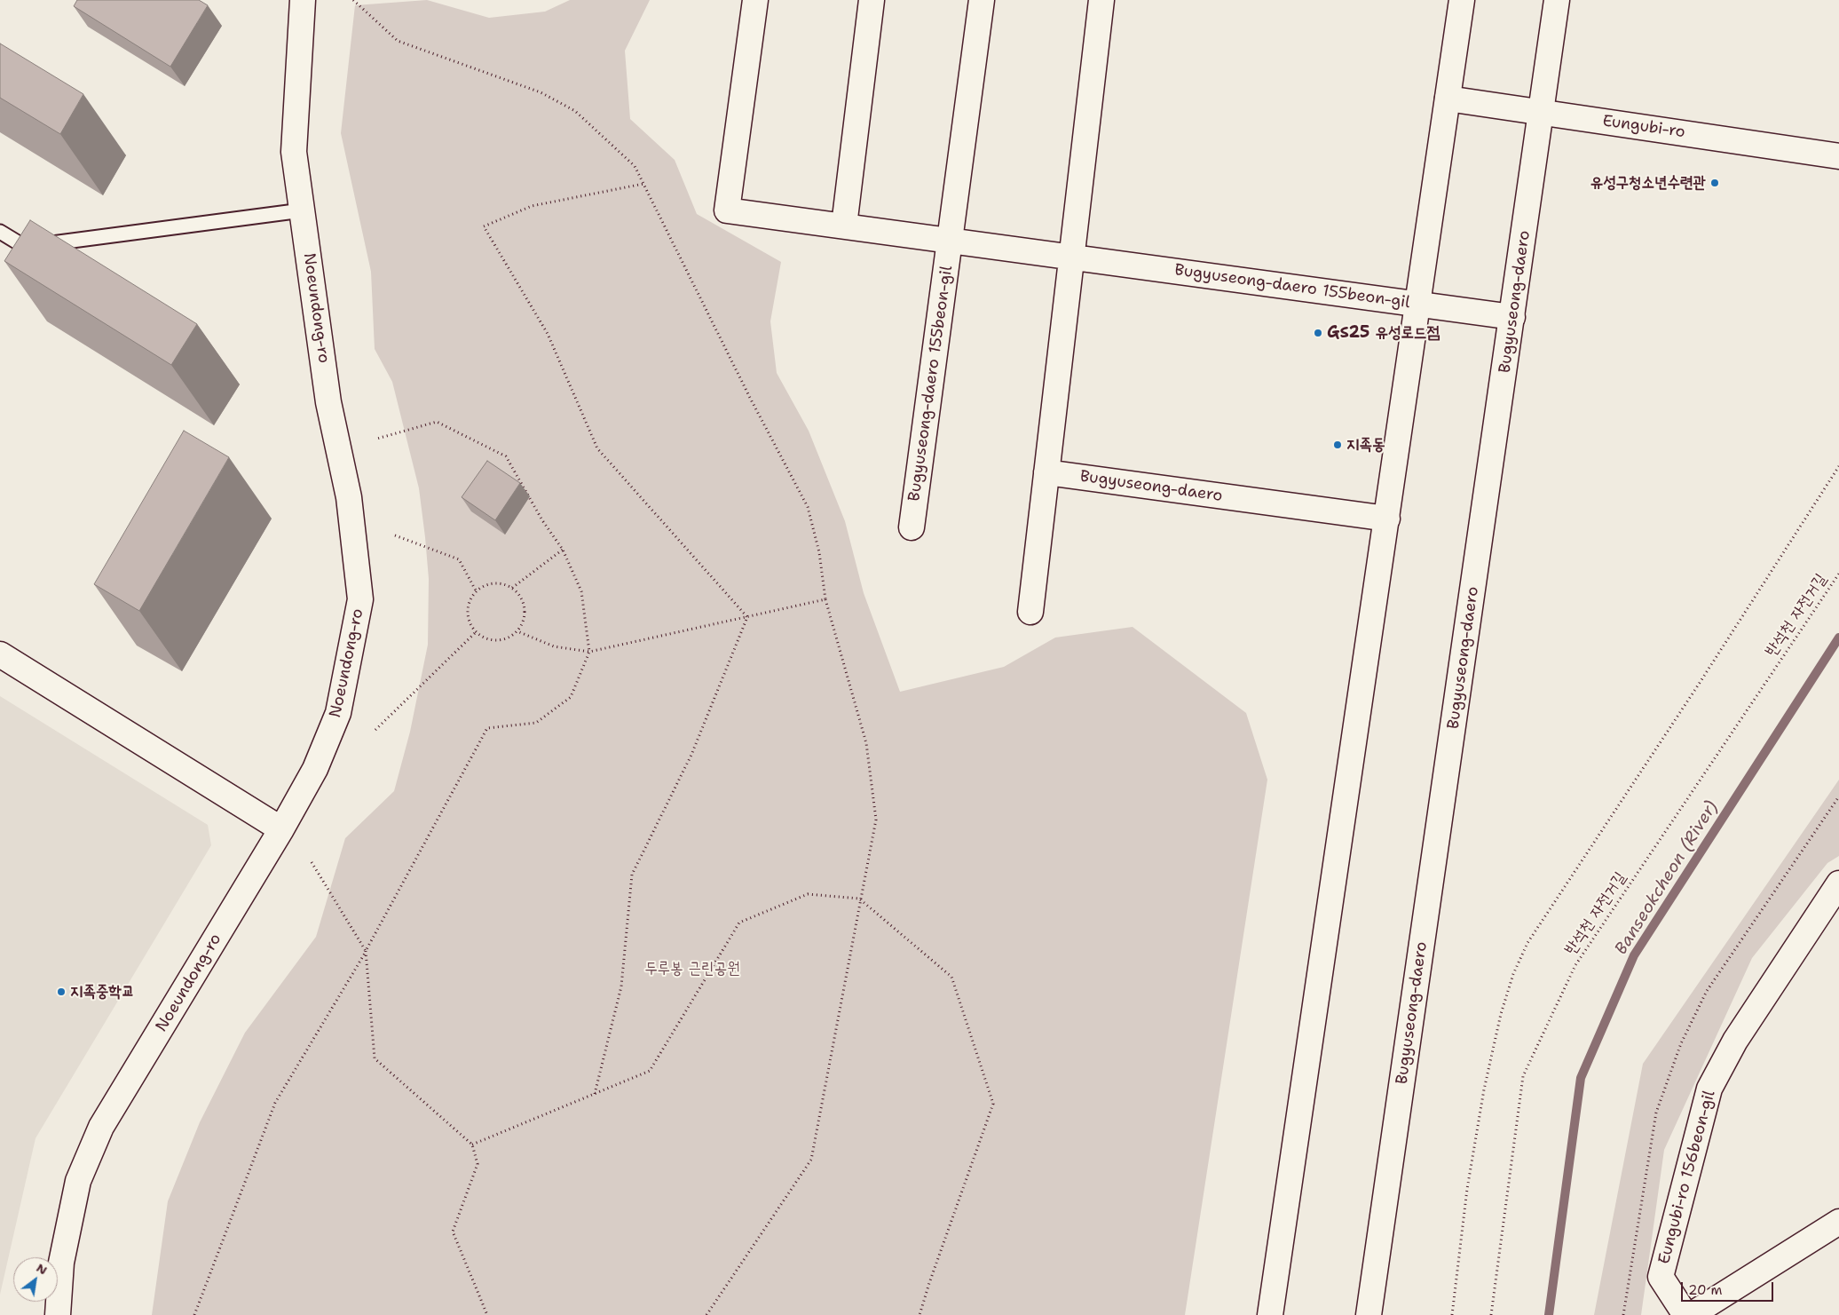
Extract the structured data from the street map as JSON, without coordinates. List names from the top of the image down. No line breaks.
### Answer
{"streets":{"street":["Eungubi-ro","Bugyuseong-daero 155beon-gil","Bugyuseong-daero","Noeundong-ro","Eungubi-ro 156beon-gil"],"path":["반석천 자전거길"]},"crossings":[["Eungubi-ro","Bugyuseong-daero"],["Bugyuseong-daero 155beon-gil","Bugyuseong-daero"]],"water":["Banseokcheon (River)"],"parks":["두루봉 근린공원"],"places":["유성구청소년수련관","GS25 유성로드점","지족동","지족중학교"],"scale_bar":"20 m","north":"top right"}
